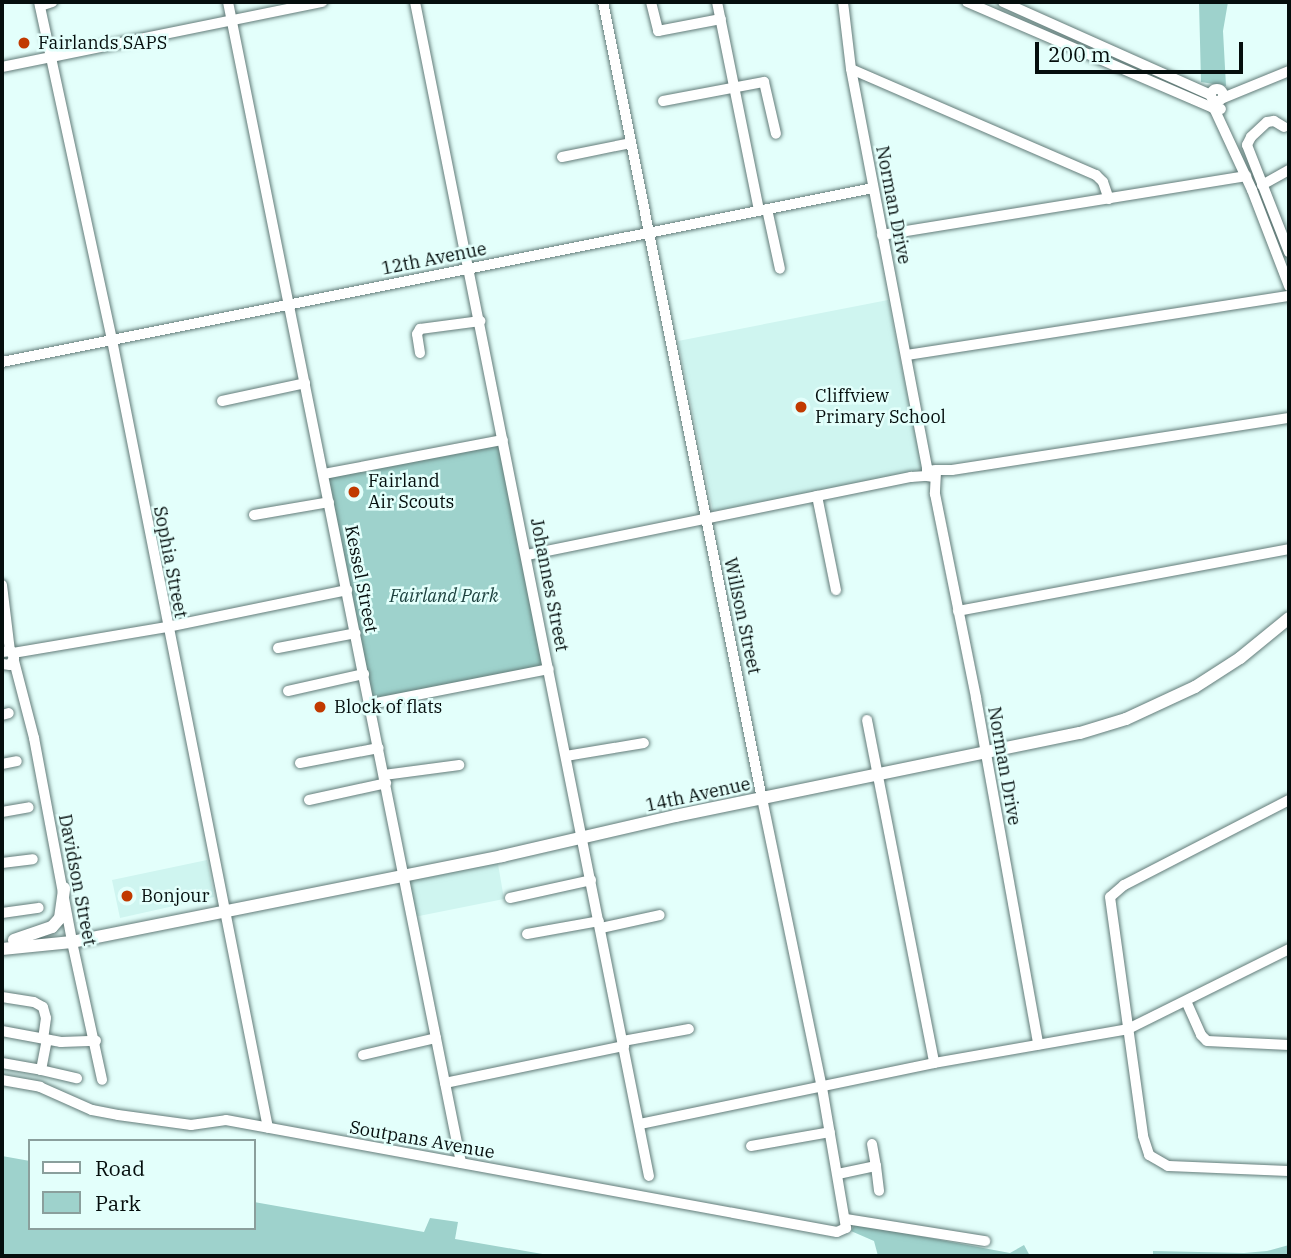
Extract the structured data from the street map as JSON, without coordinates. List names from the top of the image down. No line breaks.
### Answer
{"streets":{"main road":["14th Avenue"],"street":["Norman Drive","12th Avenue","Sophia Street","Kessel Street","Johannes Street","Willson Street","Davidson Street","Soutpans Avenue"]},"crossings":[["Norman Drive","12th Avenue"],["Norman Drive","14th Avenue"],["12th Avenue","Sophia Street"],["12th Avenue","Kessel Street"],["12th Avenue","Johannes Street"],["12th Avenue","Willson Street"],["Sophia Street","14th Avenue"],["Sophia Street","Soutpans Avenue"],["Kessel Street","14th Avenue"],["Kessel Street","Soutpans Avenue"],["Johannes Street","14th Avenue"],["Willson Street","14th Avenue"],["Willson Street","Soutpans Avenue"],["14th Avenue","Davidson Street"]],"parks":["Fairland Park"],"places":["Fairlands SAPS","Cliffview Primary School","Fairland Air Scouts","Block of flats","Bonjour"],"legend":["Road","Park"],"scale_bar":"200 m"}
